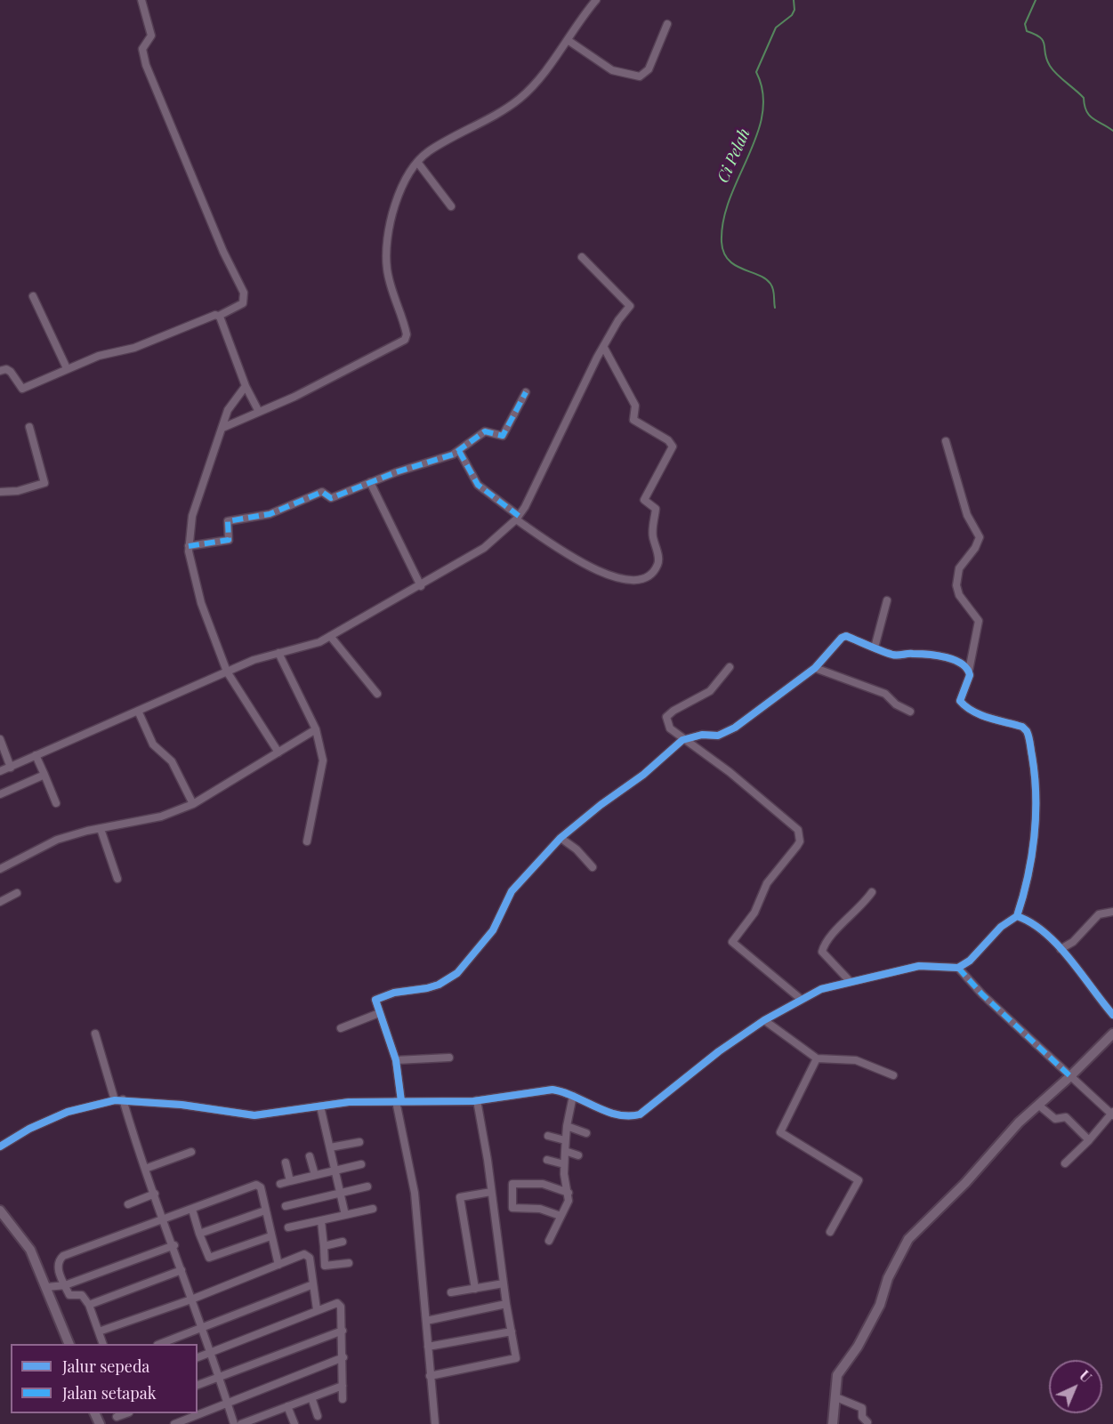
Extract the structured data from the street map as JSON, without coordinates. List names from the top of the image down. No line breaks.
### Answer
{"water":["Ci Pelah"],"legend":["Jalur sepeda","Jalan setapak"],"north":"top right"}
